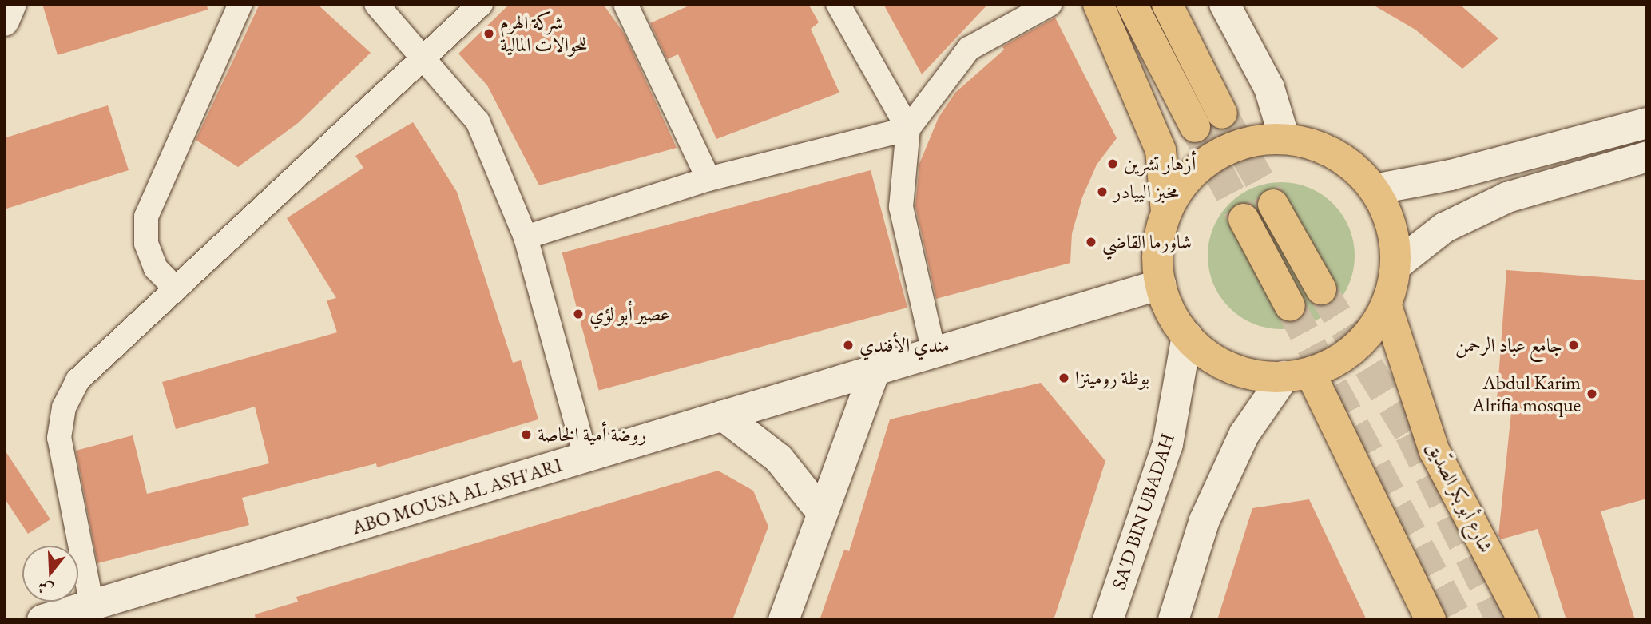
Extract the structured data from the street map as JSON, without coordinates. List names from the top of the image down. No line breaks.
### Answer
{"streets":{"main road":["ABO MOUSA AL ASH'ARI","شارع أبو بكر الصدّيق","SA'D BIN UBADAH"]},"places":["شركة الهرم للحوالات المالية","أزهار تشرين","مخبز الييادر","شاورما القاضي","عصير أبو لؤي","مندي الأفندي","جامع عباد الرحمن","بوظة رومينزا","Abdul Karim Alrifia mosque","روضة أمية الخاصة"],"north":"bottom"}
